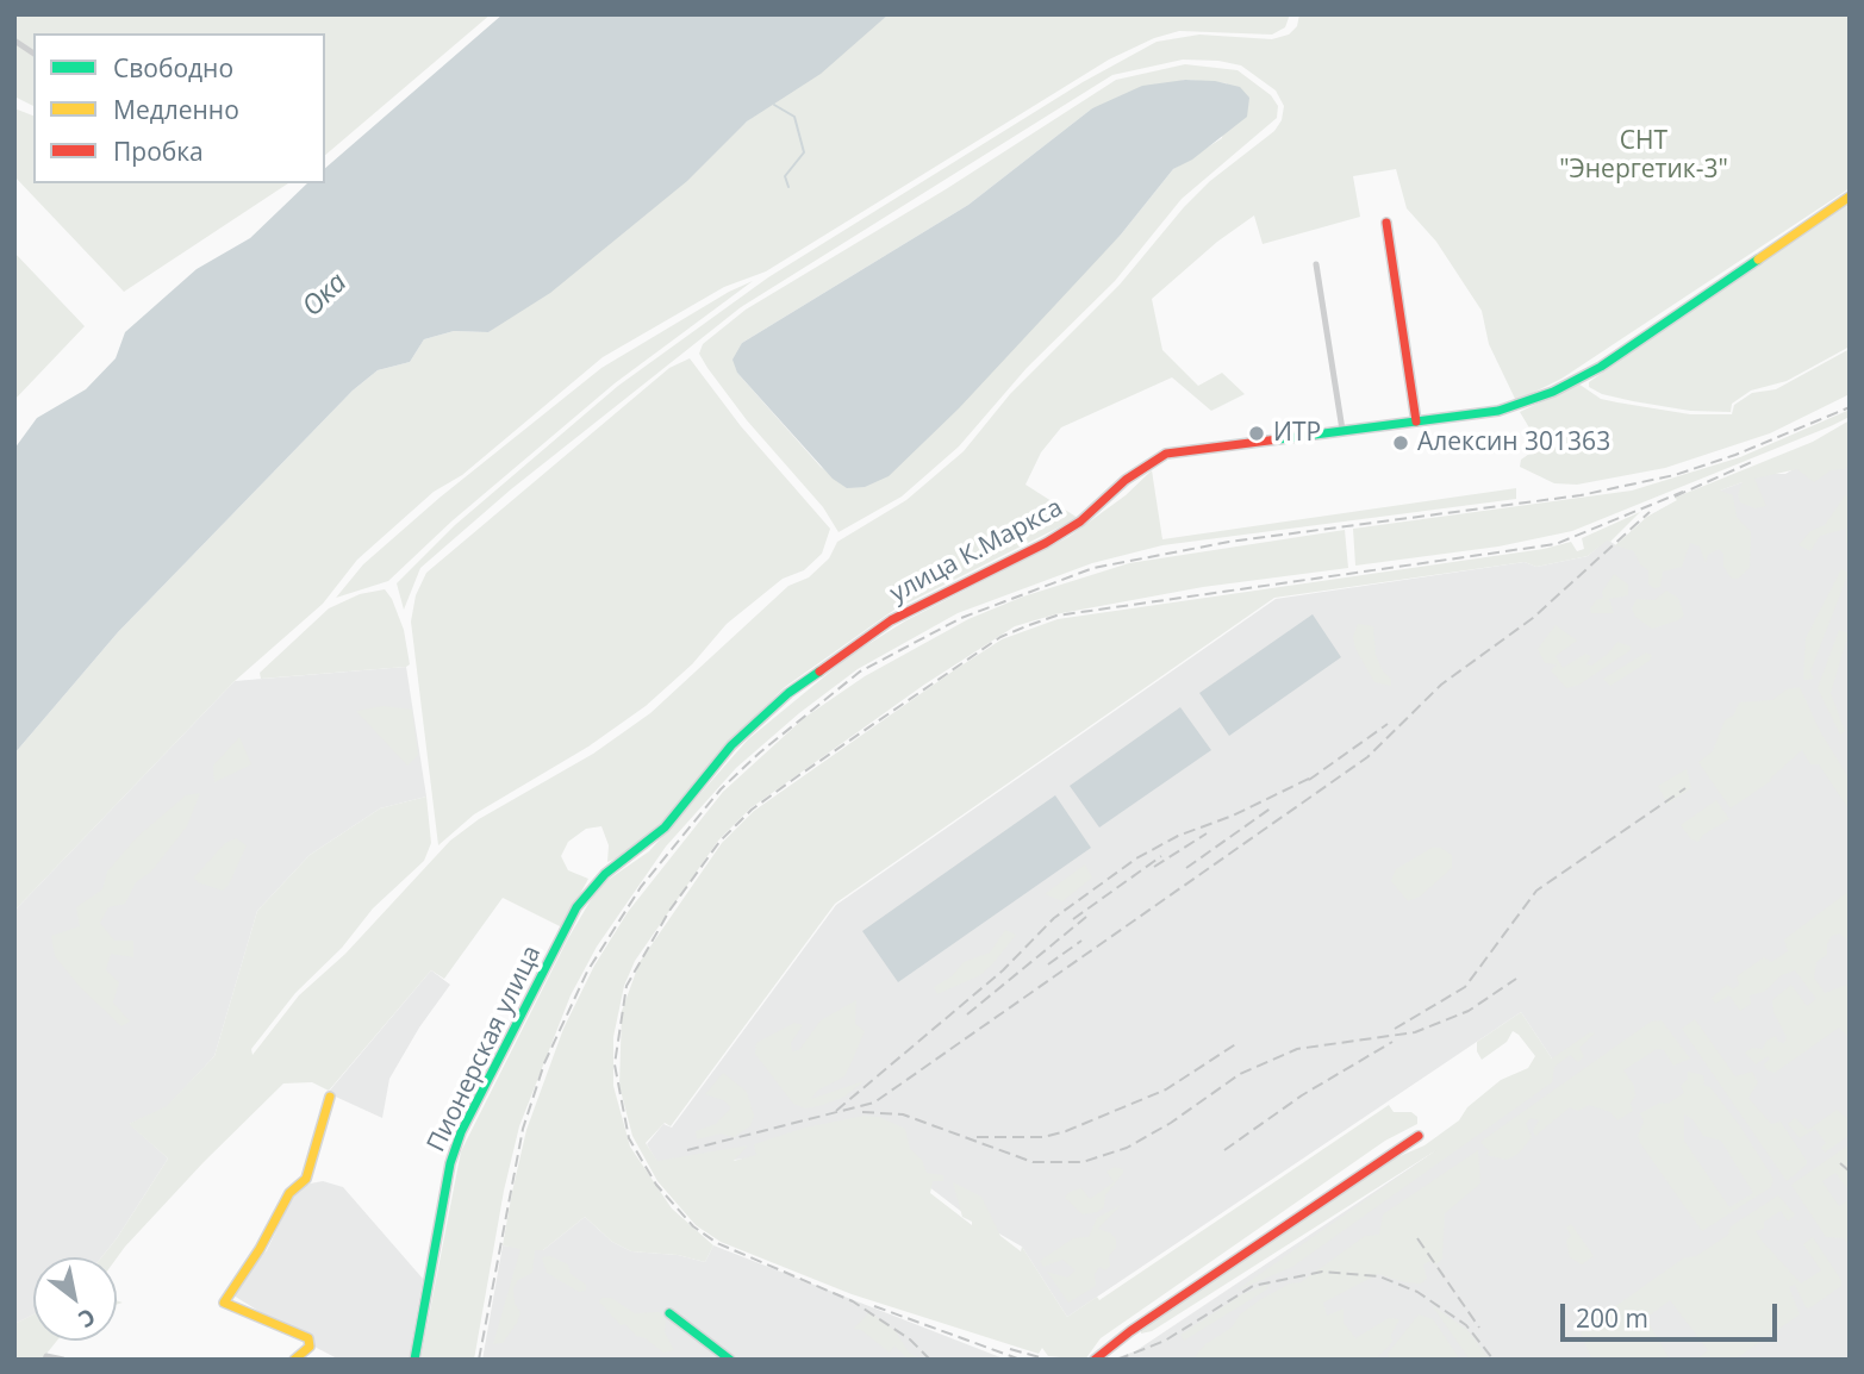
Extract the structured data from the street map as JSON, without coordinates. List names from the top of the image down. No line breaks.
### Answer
{"streets":{"main road":["улица К.Маркса","Пионерская улица"]},"crossings":[["улица К.Маркса","Пионерская улица"]],"water":["Ока"],"parks":["СНТ \"Энергетик-3\""],"places":["ИТР","Алексин 301363"],"legend":["Свободно","Медленно","Пробка"],"scale_bar":"200 m","north":"bottom right"}
